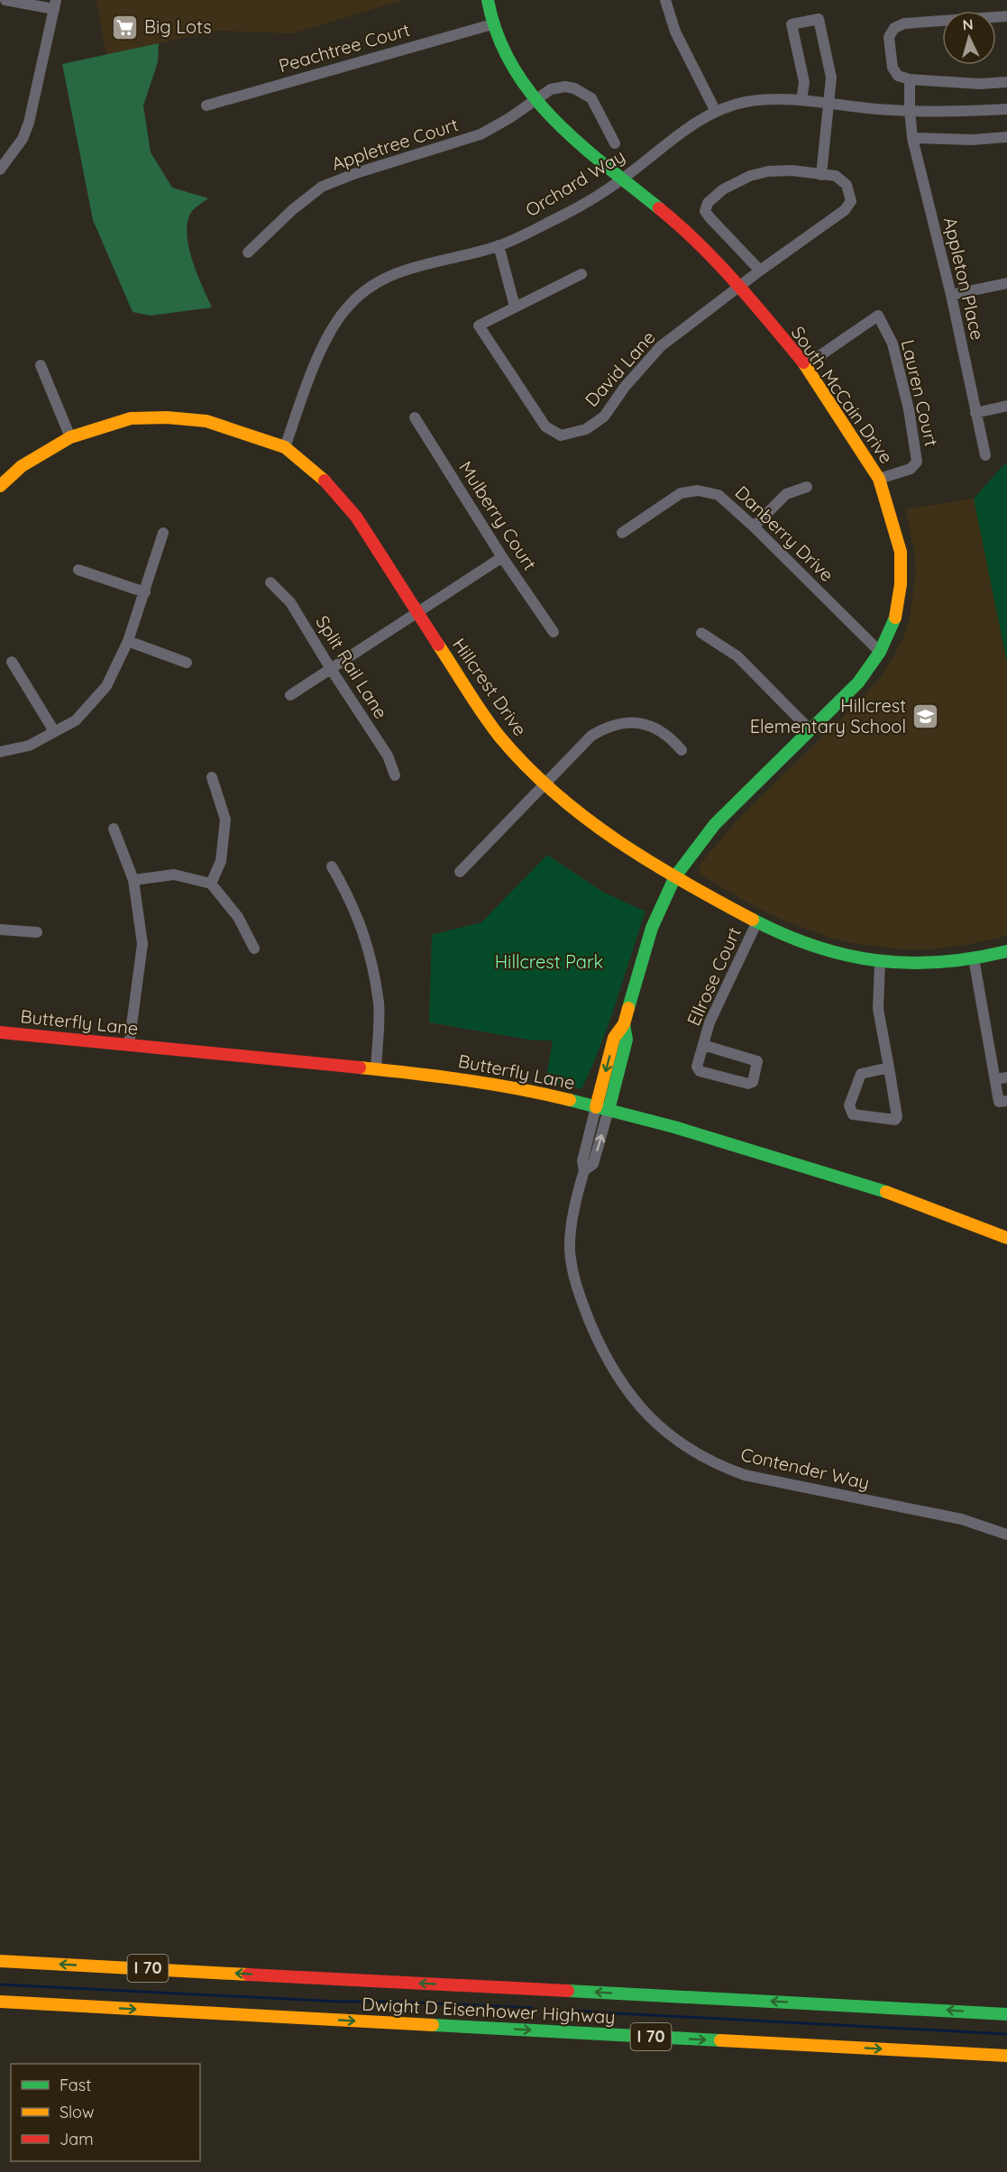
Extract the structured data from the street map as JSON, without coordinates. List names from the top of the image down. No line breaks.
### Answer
{"streets":{"main road":["South McCain Drive","Hillcrest Drive","Butterfly Lane","I 70","Dwight D Eisenhower Highway"],"street":["Peachtree Court","Appletree Court","Orchard Way","Appleton Place","David Lane","Lauren Court","Mulberry Court","Danberry Drive","Split Rail Lane","Ellrose Court","Contender Way"]},"crossings":[["Peachtree Court","South McCain Drive"],["Appletree Court","South McCain Drive"],["Orchard Way","Appleton Place"],["Orchard Way","South McCain Drive"],["Orchard Way","Hillcrest Drive"],["David Lane","South McCain Drive"],["Lauren Court","South McCain Drive"],["South McCain Drive","Danberry Drive"],["South McCain Drive","Hillcrest Drive"],["South McCain Drive","Butterfly Lane"],["South McCain Drive","Contender Way"],["Hillcrest Drive","Ellrose Court"],["Butterfly Lane","Contender Way"]],"parks":["Hillcrest Park"],"places":{"supermarket":["Big Lots"],"school or university":["Hillcrest Elementary School"]},"legend":["Fast","Slow","Jam"],"north":"top"}
